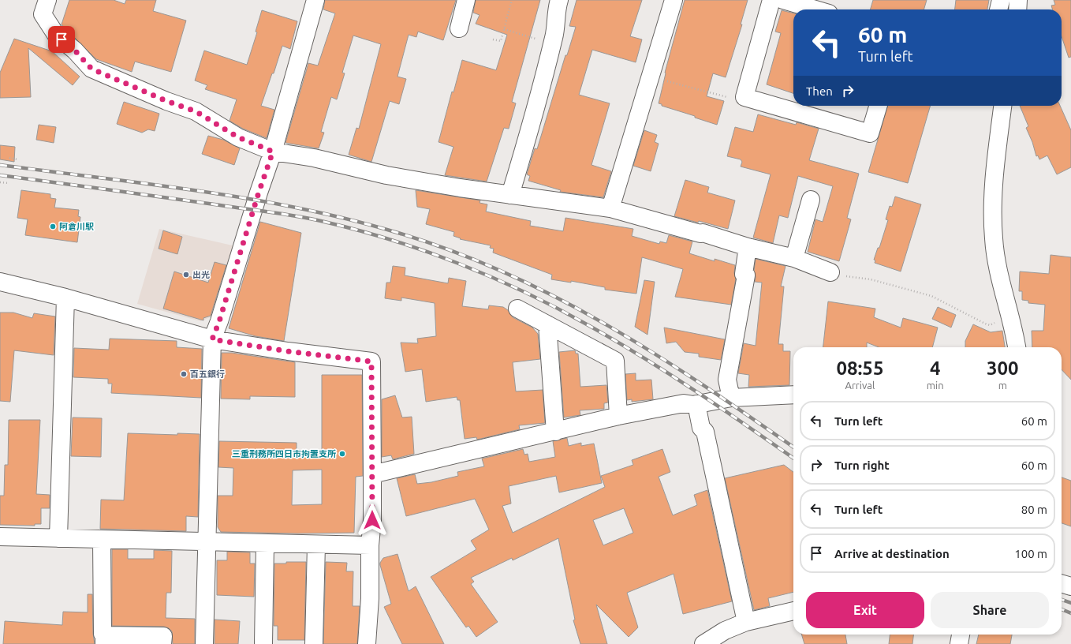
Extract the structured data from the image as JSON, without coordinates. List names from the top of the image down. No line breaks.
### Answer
{"places":["阿倉川駅","出光","百五銀行","三重刑務所四日市拘置支所"],"page":{"turn":["60 m","Turn left"],"then":"Then","eta":["08:55","Arrival","4","min","300","m"],"list":[{"name":"Turn left","value":"60 m"},{"name":"Turn right","value":"60 m"},{"name":"Turn left","value":"80 m"},{"name":"Arrive at destination","value":"100 m"}],"buttons":["Exit","Share"]}}
